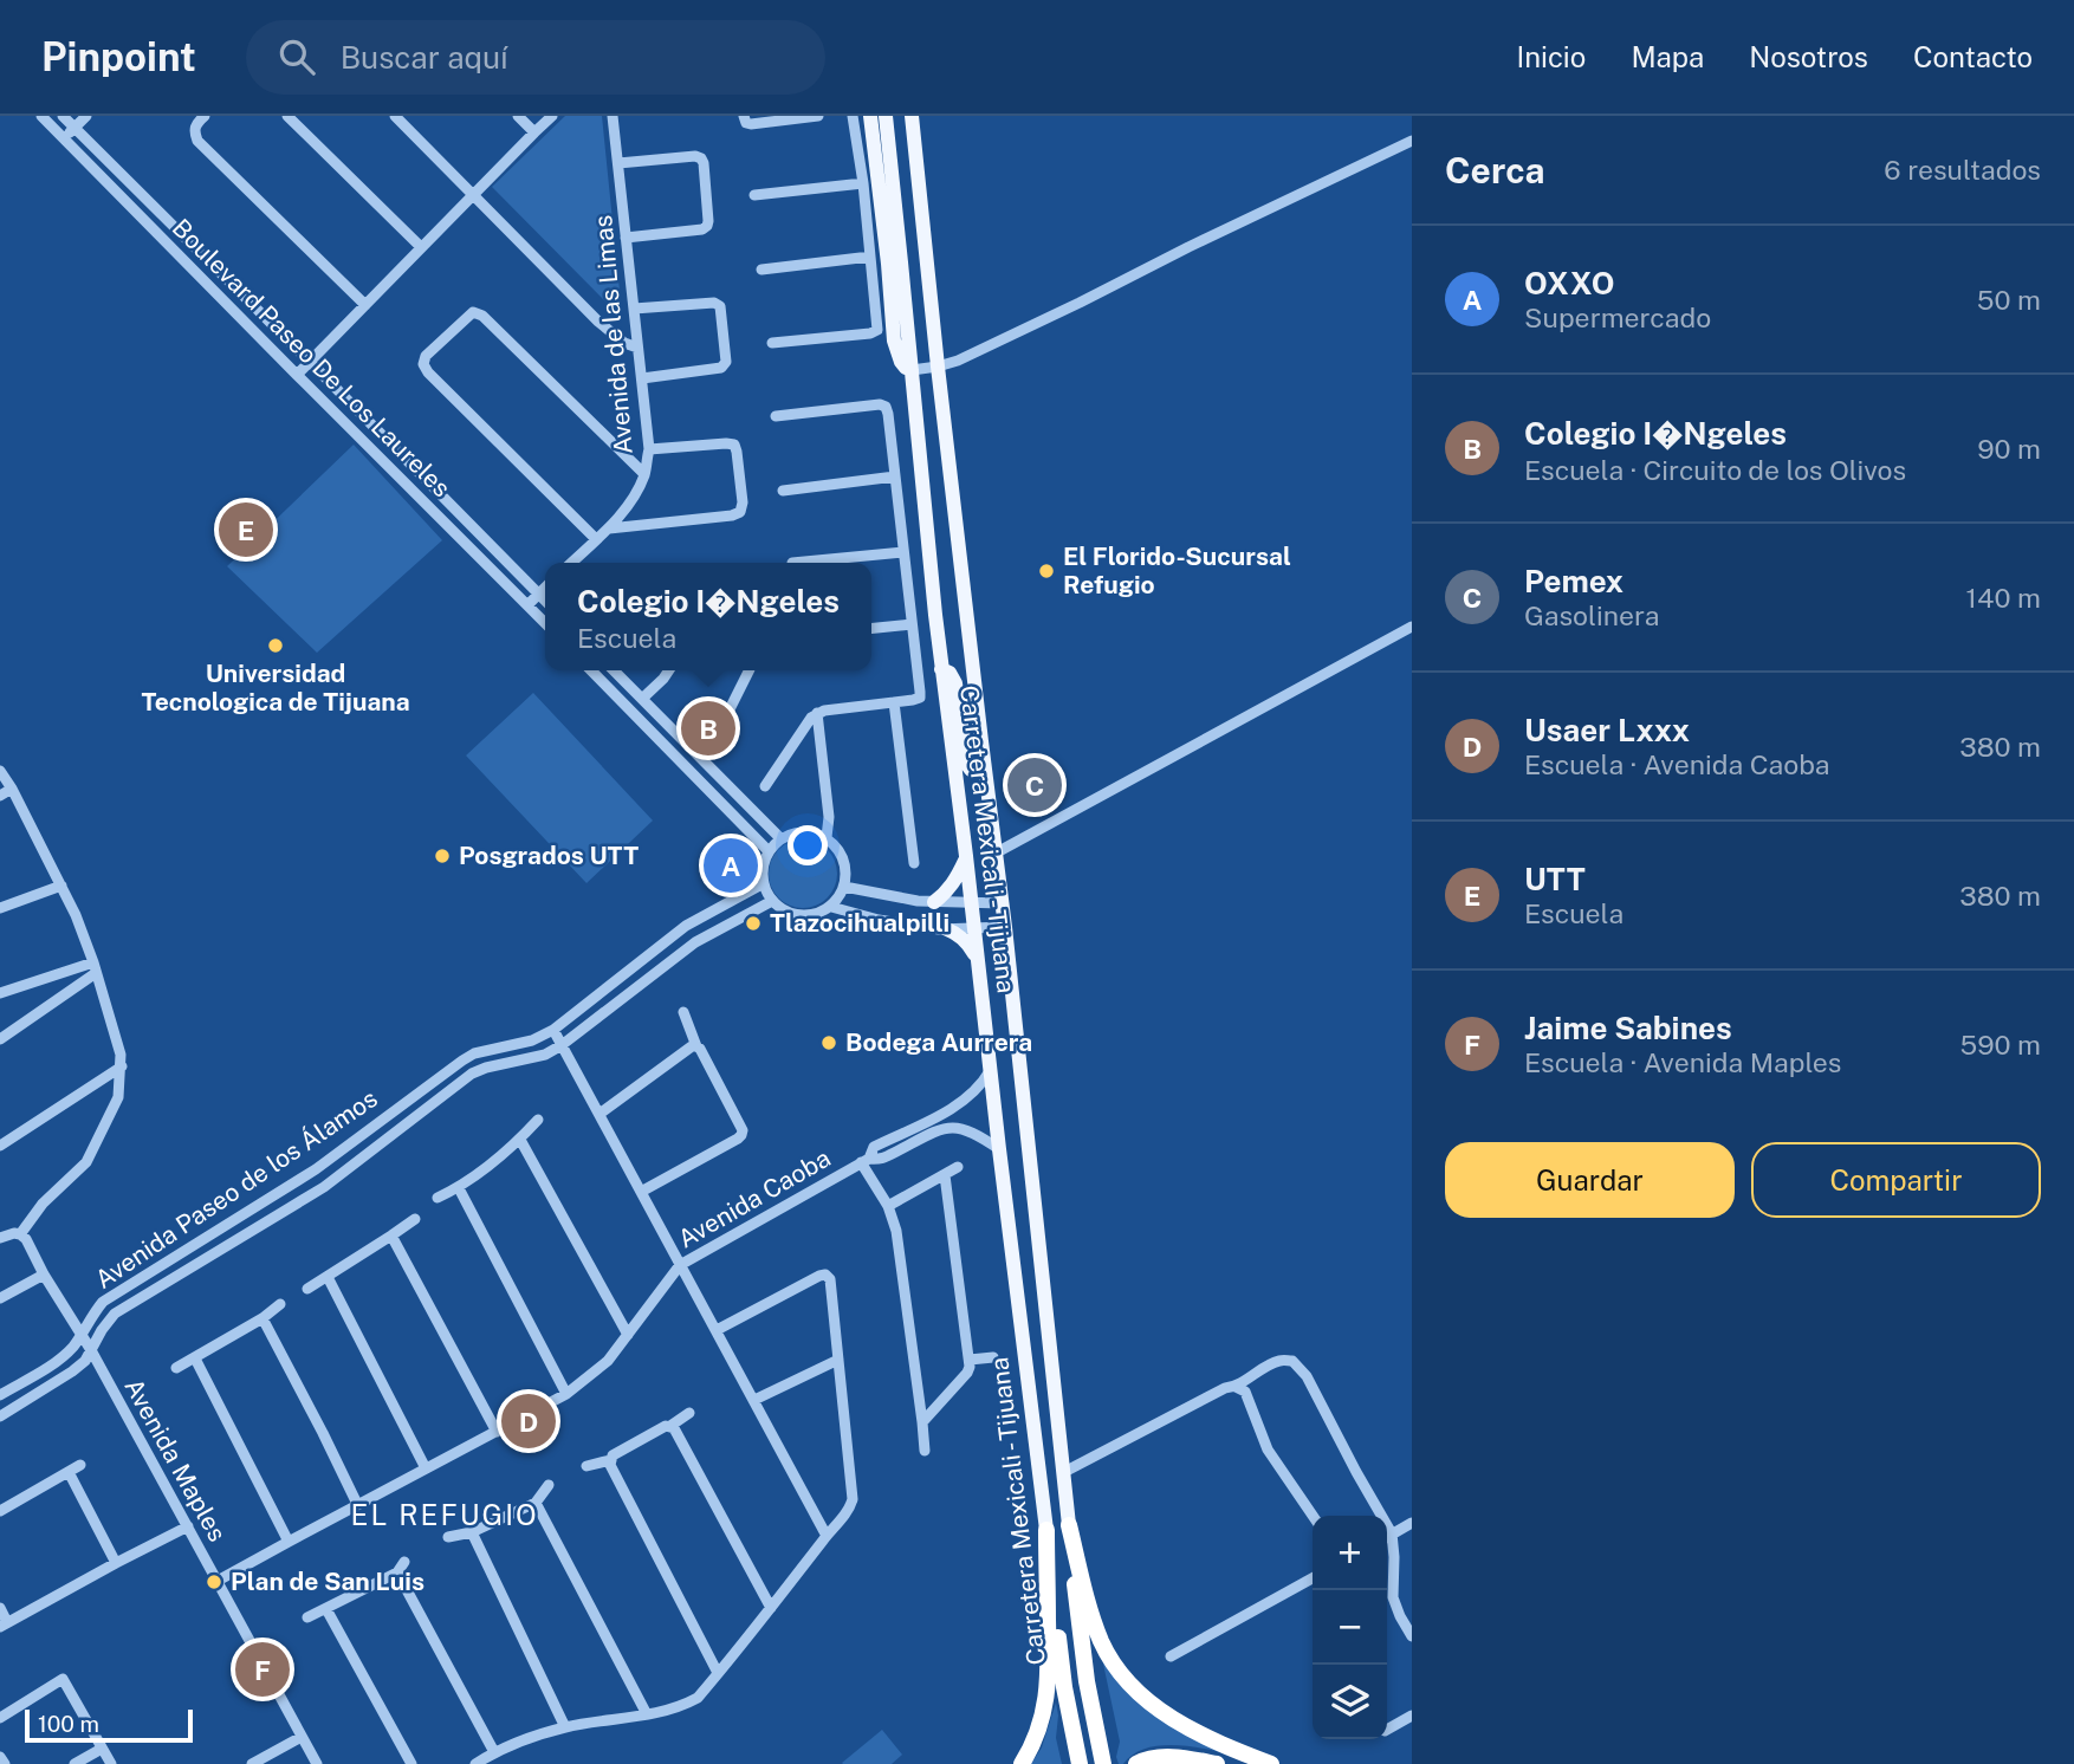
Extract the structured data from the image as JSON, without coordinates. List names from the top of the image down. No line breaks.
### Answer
{"streets":{"highway":["Carretera Mexicali - Tijuana"],"street":["Avenida de las Limas","Boulevard Paseo De Los Laureles","Avenida Paseo de los Álamos","Avenida Caoba","Avenida Maples"]},"crossings":[["Avenida Paseo de los Álamos","Avenida Maples"],["Avenida Caoba","Avenida Maples"]],"districts":["EL REFUGIO"],"places":["El Florido-Sucursal Refugio","Universidad Tecnologica de Tijuana","Posgrados UTT","Tlazocihualpilli","Bodega Aurrera","Plan de San Luis"],"scale_bar":"100 m","page":{"header":"Pinpoint","search":"Buscar aquí","nav":["Inicio","Mapa","Nosotros","Contacto"],"heading":["Cerca","6 resultados"],"list":[{"mark":"A","name":"OXXO","note":"Supermercado","value":"50 m"},{"mark":"B","name":"Colegio I�Ngeles","note":"Escuela · Circuito de los Olivos","value":"90 m"},{"mark":"C","name":"Pemex","note":"Gasolinera","value":"140 m"},{"mark":"D","name":"Usaer Lxxx","note":"Escuela · Avenida Caoba","value":"380 m"},{"mark":"E","name":"UTT","note":"Escuela","value":"380 m"},{"mark":"F","name":"Jaime Sabines","note":"Escuela · Avenida Maples","value":"590 m"}],"pins":["E","B","C","A","D","F"],"popup":["Colegio I�Ngeles","Escuela"],"buttons":["Guardar","Compartir"],"map_buttons":["+","−"],"scale":"100 m"}}
